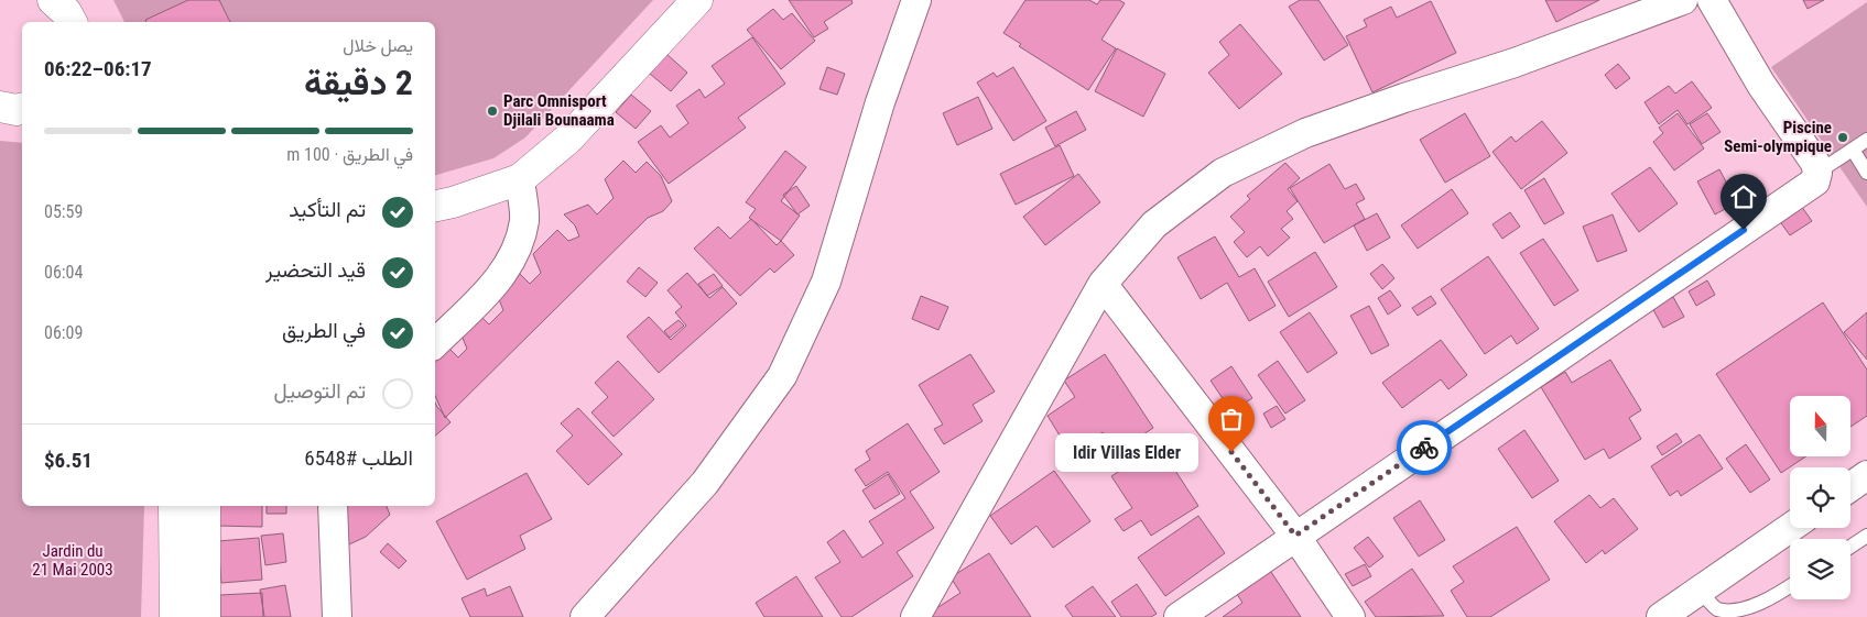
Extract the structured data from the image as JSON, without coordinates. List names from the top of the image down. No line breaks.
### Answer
{"parks":["Jardin du 21 Mai 2003"],"places":["Parc Omnisport Djilali Bounaama","Piscine Semi-olympique","Idir Villas Elder"],"north":"top","page":{"heading":["2 دقيقة","يصل خلال","06:17–06:22"],"panel":["الطلب #6548","$6.51"],"bar":"في الطريق · 100 m","list":[["تم التأكيد","05:59"],["قيد التحضير","06:04"],["في الطريق","06:09"],"تم التوصيل"],"bubble":"Idir Villas Elder"}}
